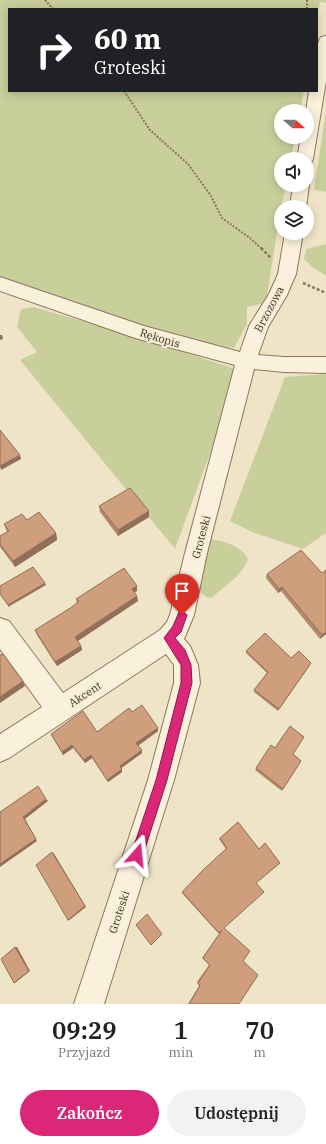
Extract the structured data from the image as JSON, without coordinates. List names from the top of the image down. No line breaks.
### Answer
{"streets":{"street":["Brzozowa","Rękopis","Groteski","Akcent"]},"crossings":[["Brzozowa","Rękopis"],["Brzozowa","Groteski"],["Rękopis","Groteski"],["Groteski","Akcent"]],"north":"right","page":{"turn":["60 m","Groteski"],"eta":["09:29","Przyjazd","1","min","70","m"],"buttons":["Zakończ","Udostępnij"]}}
